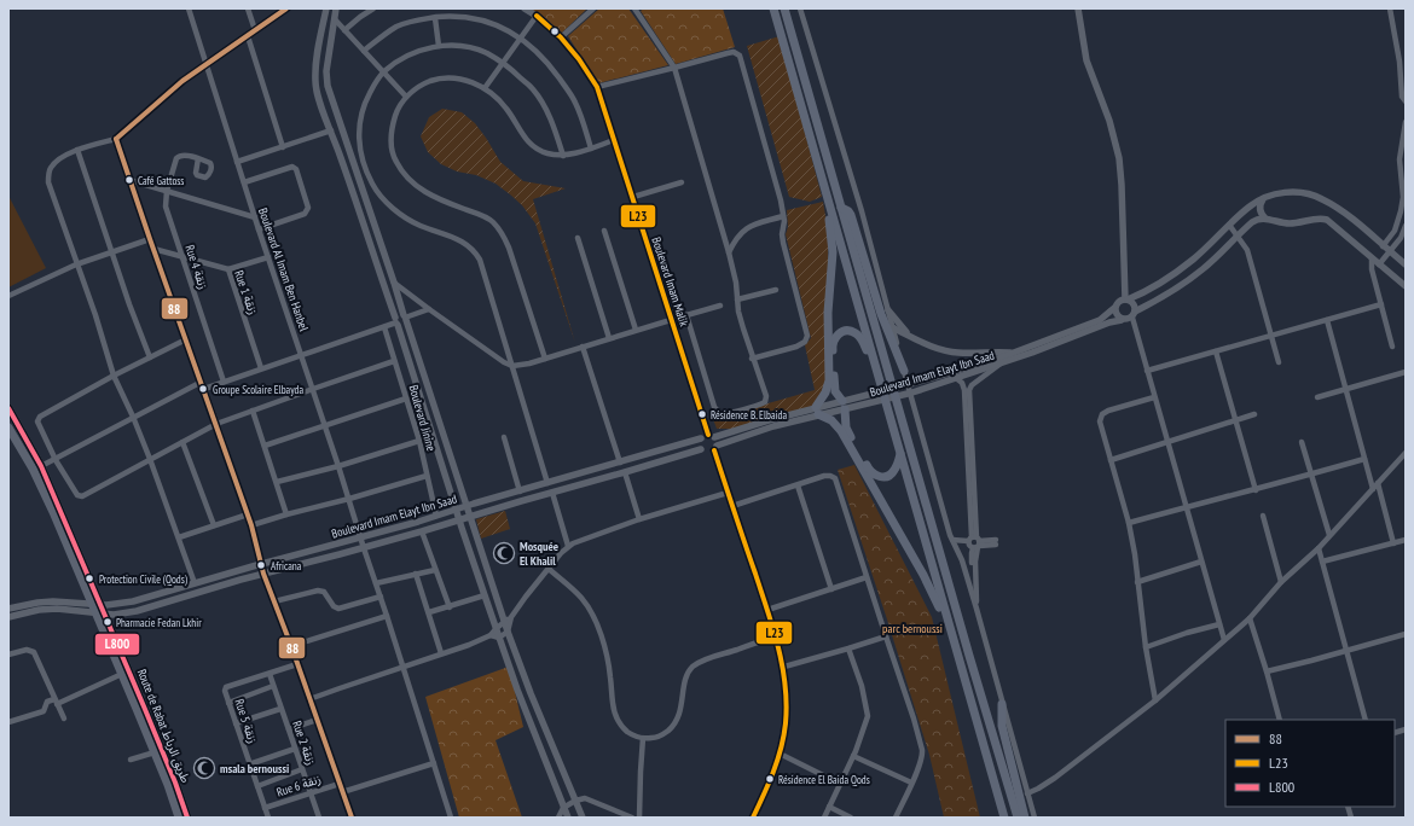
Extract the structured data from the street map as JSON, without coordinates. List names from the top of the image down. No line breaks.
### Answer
{"streets":{"main road":["Route de Rabat طريق الرباط"],"street":["Rue 4 زنقة","Boulevard Al Imam Ben Hanbel","Boulevard Imam Malik","Rue 1 زنقة","Boulevard Imam Elayt Ibn Saad","Boulevard Jinine","Rue 5 زنقة","Rue 2 زنقة","Rue 6 زنقة"]},"crossings":[["Rue 4 زنقة","Rue 1 زنقة"],["Boulevard Al Imam Ben Hanbel","Boulevard Imam Elayt Ibn Saad"],["Boulevard Imam Malik","Boulevard Imam Elayt Ibn Saad"],["Boulevard Imam Elayt Ibn Saad","Boulevard Jinine"],["Boulevard Imam Elayt Ibn Saad","Route de Rabat طريق الرباط"],["Rue 5 زنقة","Rue 2 زنقة"],["Rue 5 زنقة","Rue 6 زنقة"],["Rue 2 زنقة","Rue 6 زنقة"]],"parks":["parc bernoussi"],"places":{"other":["Café Gattoss","Groupe Scolaire Elbayda","Résidence B. Elbaida","Africana","Protection Civile (Qods)","Pharmacie Fedan Lkhir","Résidence El Baida Qods"],"mosque":["Mosquée El Khalil","msala bernoussi"]},"lines":["transit line 88","transit line L23","transit line L800"],"legend":["88","L23","L800"]}
